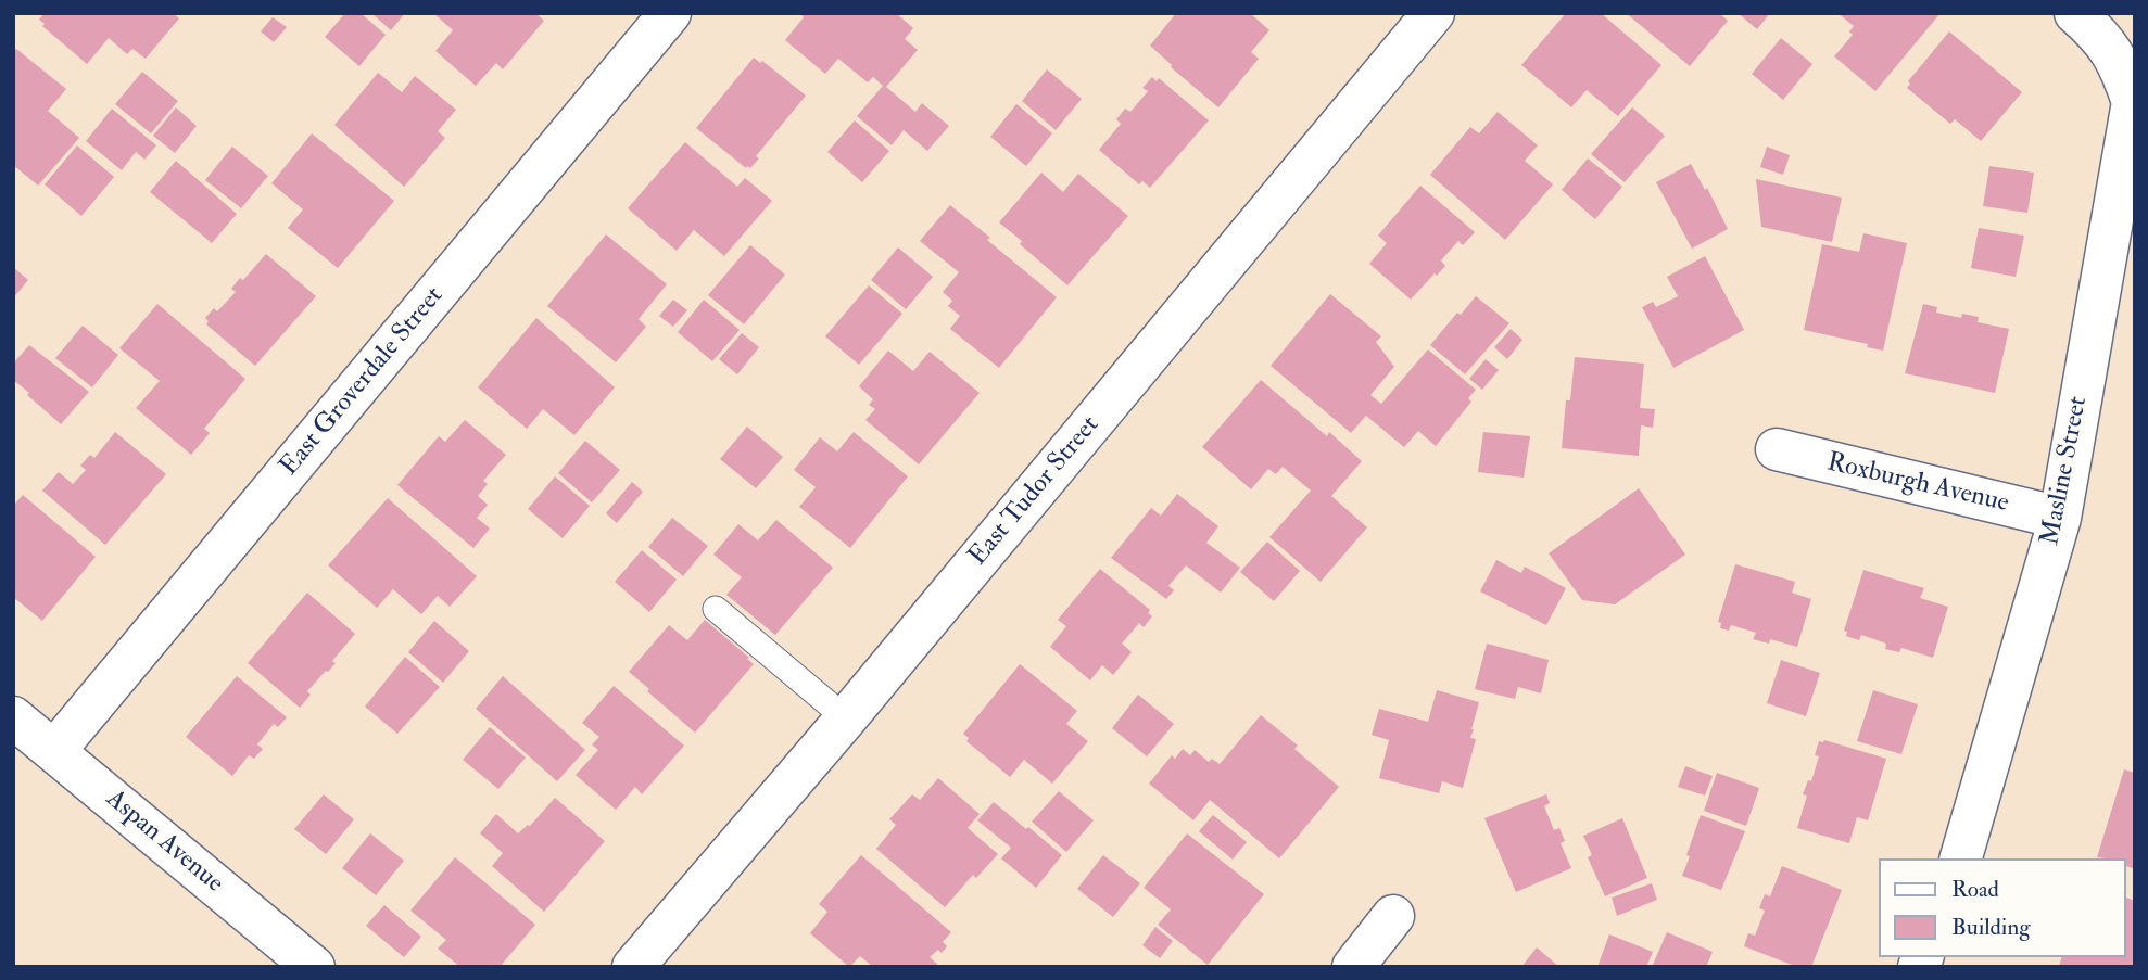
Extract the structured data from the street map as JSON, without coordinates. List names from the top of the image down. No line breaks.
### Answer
{"streets":{"street":["East Groverdale Street","Masline Street","Roxburgh Avenue","East Tudor Street","Aspan Avenue"]},"crossings":[["East Groverdale Street","Aspan Avenue"],["Masline Street","Roxburgh Avenue"]],"legend":["Road","Building"]}
